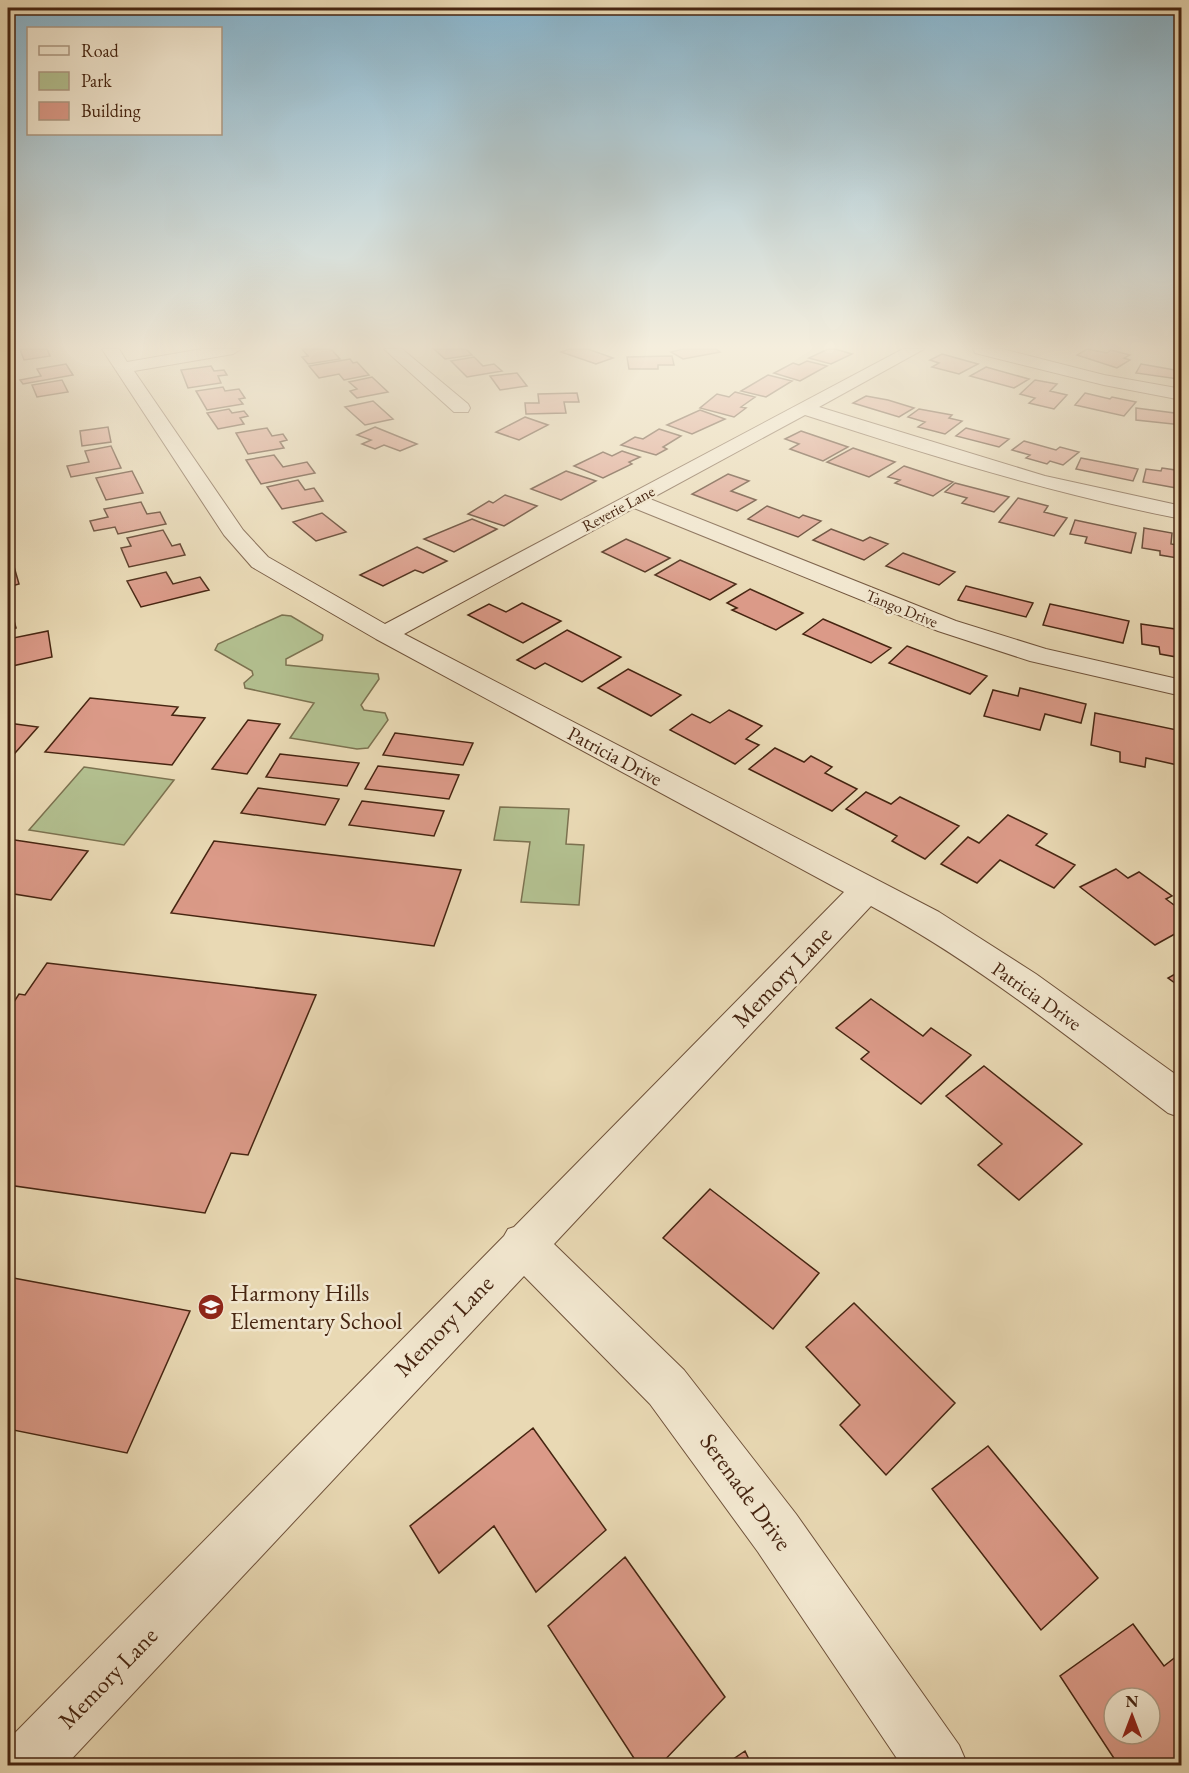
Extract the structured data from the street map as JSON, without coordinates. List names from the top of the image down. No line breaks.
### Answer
{"streets":{"street":["Reverie Lane","Tango Drive","Patricia Drive","Memory Lane","Serenade Drive"]},"crossings":[["Reverie Lane","Tango Drive"],["Reverie Lane","Patricia Drive"],["Patricia Drive","Memory Lane"],["Memory Lane","Serenade Drive"]],"places":{"school or university":["Harmony Hills Elementary School"]},"legend":["Road","Park","Building"],"north":"top"}
